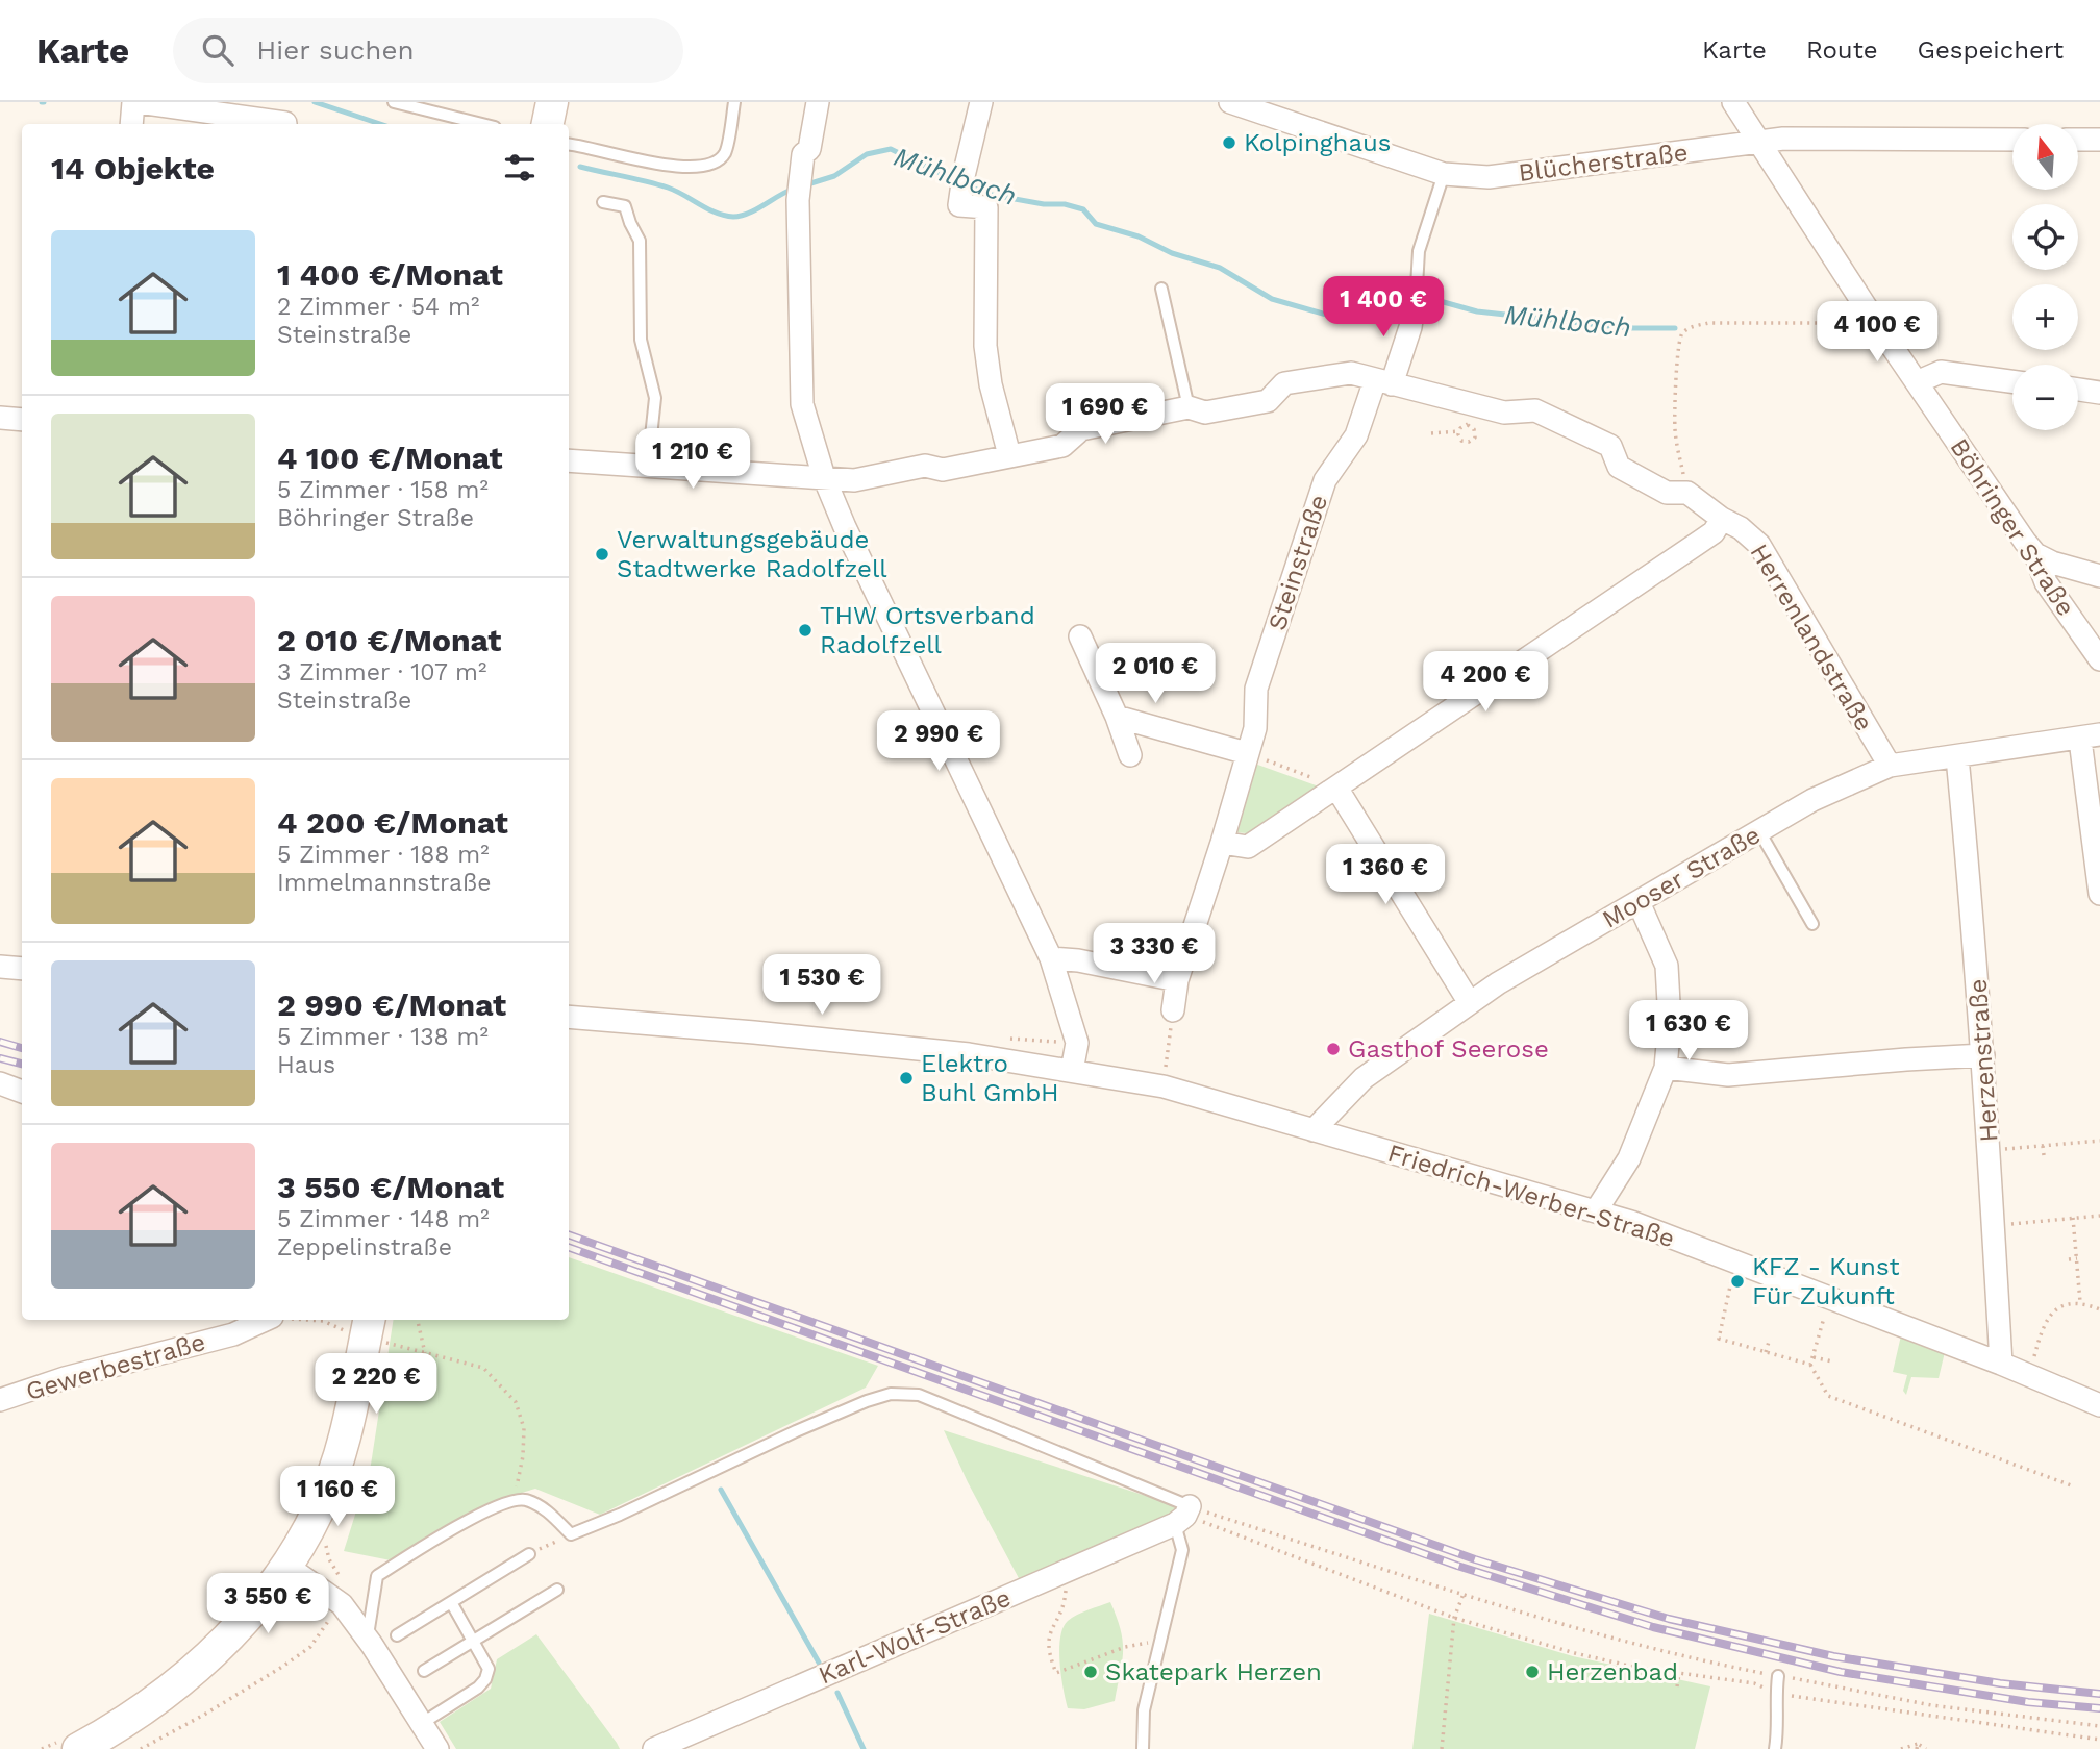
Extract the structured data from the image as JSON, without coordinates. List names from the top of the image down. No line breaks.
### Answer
{"streets":{"street":["Blücherstraße","Böhringer Straße","Steinstraße","Herrenlandstraße","Mooser Straße","Herzenstraße","Friedrich-Werber-Straße","Gewerbestraße","Karl-Wolf-Straße"]},"crossings":[["Blücherstraße","Böhringer Straße"],["Blücherstraße","Steinstraße"],["Steinstraße","Herrenlandstraße"],["Herrenlandstraße","Mooser Straße"],["Mooser Straße","Herzenstraße"],["Mooser Straße","Friedrich-Werber-Straße"],["Herzenstraße","Friedrich-Werber-Straße"]],"water":["Mühlbach"],"places":["Kolpinghaus","Verwaltungsgebäude Stadtwerke Radolfzell","THW Ortsverband Radolfzell","Gasthof Seerose","Elektro Buhl GmbH","KFZ - Kunst Für Zukunft","Skatepark Herzen","Herzenbad"],"north":"top","page":{"header":"Karte","search":"Hier suchen","nav":["Karte","Route","Gespeichert"],"map_buttons":["+","−"],"heading":"14 Objekte","list":[{"name":"1 400 €/Monat","note":"2 Zimmer · 54 m² · Steinstraße"},{"name":"4 100 €/Monat","note":"5 Zimmer · 158 m² · Böhringer Straße"},{"name":"2 010 €/Monat","note":"3 Zimmer · 107 m² · Steinstraße"},{"name":"4 200 €/Monat","note":"5 Zimmer · 188 m² · Immelmannstraße"},{"name":"2 990 €/Monat","note":"5 Zimmer · 138 m² · Haus"},{"name":"3 550 €/Monat","note":"5 Zimmer · 148 m² · Zeppelinstraße"}],"price":["1 400 €","4 100 €","1 690 €","1 210 €","2 010 €","4 200 €","2 990 €","1 360 €","3 330 €","1 530 €","1 630 €","2 220 €","1 160 €","3 550 €"]}}
